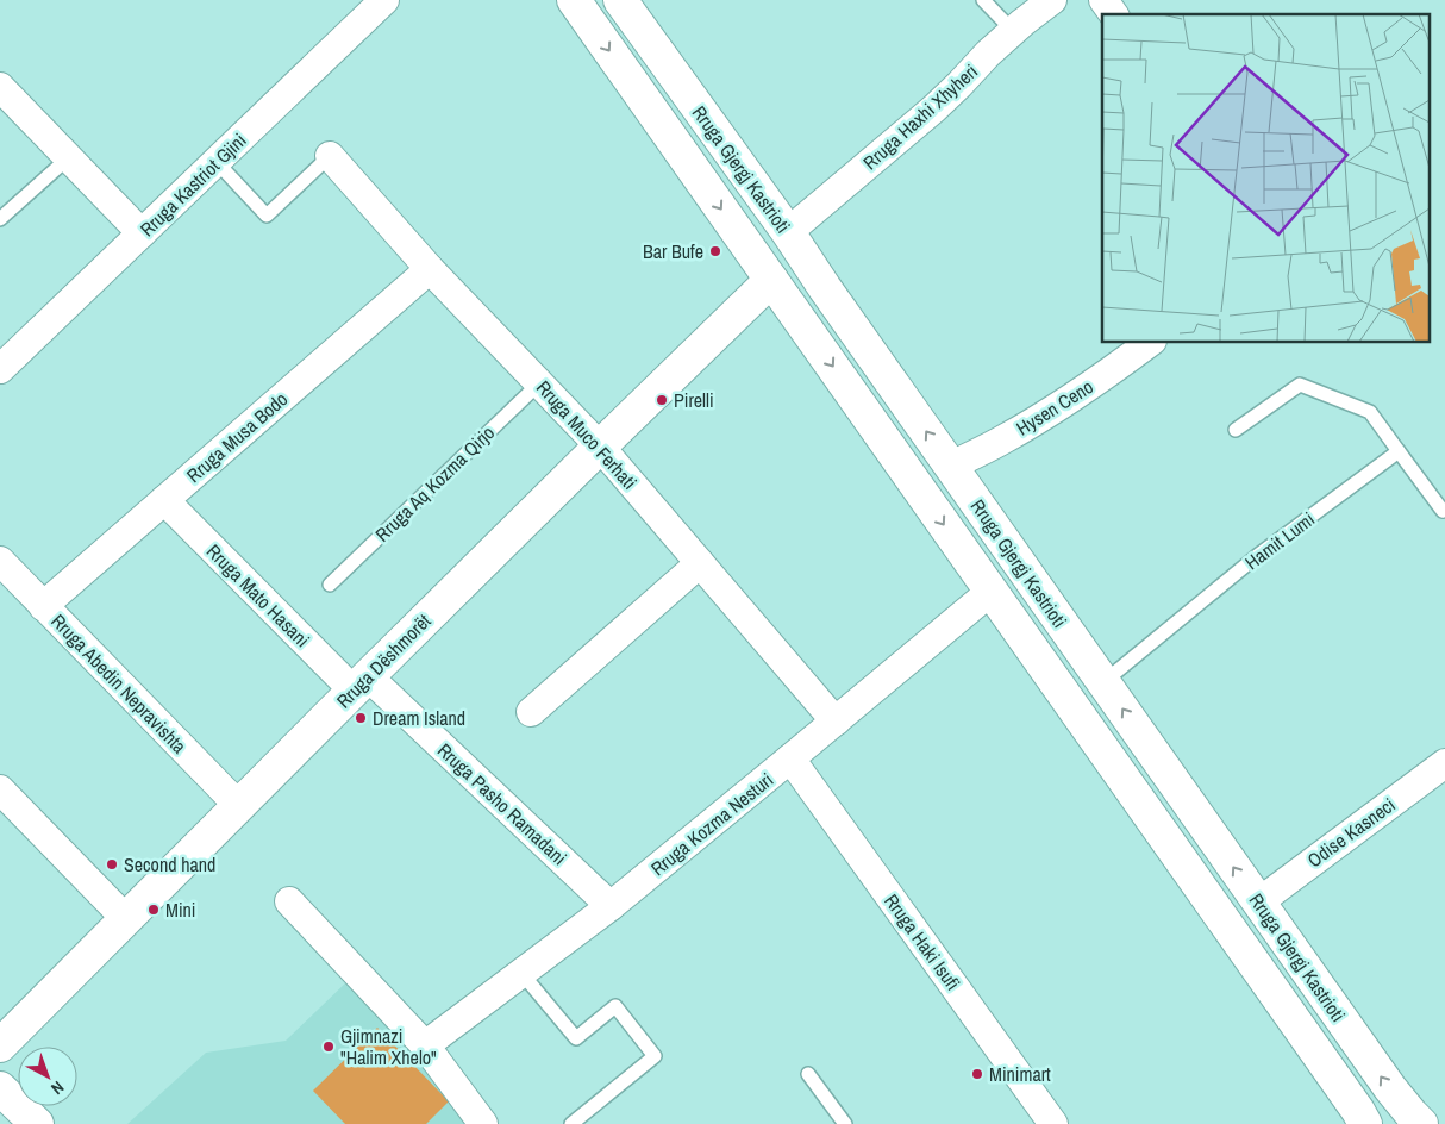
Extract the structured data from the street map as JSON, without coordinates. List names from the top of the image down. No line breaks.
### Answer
{"streets":{"main road":["Rruga Gjergj Kastrioti","Rruga Dëshmorët"],"street":["Rruga Haxhi Xhyheri","Rruga Kastriot Gjini","Hysen Ceno","Rruga Muco Ferhati","Rruga Musa Bodo","Rruga Mato Hasani","Rruga Abedin Nepravishta","Rruga Pasho Ramadani","Rruga Kozma Nesturi","Odise Kasneci","Rruga Haki Isufi"],"lane":["Rruga Aq Kozma Qirjo","Hamit Lumi"]},"crossings":[["Rruga Haxhi Xhyheri","Rruga Gjergj Kastrioti"],["Rruga Gjergj Kastrioti","Hysen Ceno"],["Rruga Gjergj Kastrioti","Hamit Lumi"],["Rruga Gjergj Kastrioti","Rruga Dëshmorët"],["Rruga Gjergj Kastrioti","Rruga Kozma Nesturi"],["Rruga Gjergj Kastrioti","Odise Kasneci"],["Rruga Muco Ferhati","Rruga Musa Bodo"],["Rruga Muco Ferhati","Rruga Aq Kozma Qirjo"],["Rruga Muco Ferhati","Rruga Dëshmorët"],["Rruga Muco Ferhati","Rruga Kozma Nesturi"],["Rruga Musa Bodo","Rruga Mato Hasani"],["Rruga Musa Bodo","Rruga Abedin Nepravishta"],["Rruga Mato Hasani","Rruga Dëshmorët"],["Rruga Mato Hasani","Rruga Pasho Ramadani"],["Rruga Dëshmorët","Rruga Abedin Nepravishta"],["Rruga Dëshmorët","Rruga Pasho Ramadani"],["Rruga Pasho Ramadani","Rruga Kozma Nesturi"],["Rruga Kozma Nesturi","Rruga Haki Isufi"]],"places":["Bar Bufe","Pirelli","Dream Island","Second hand","Mini","Gjimnazi \"Halim Xhelo\"","Minimart"],"north":"bottom right"}
